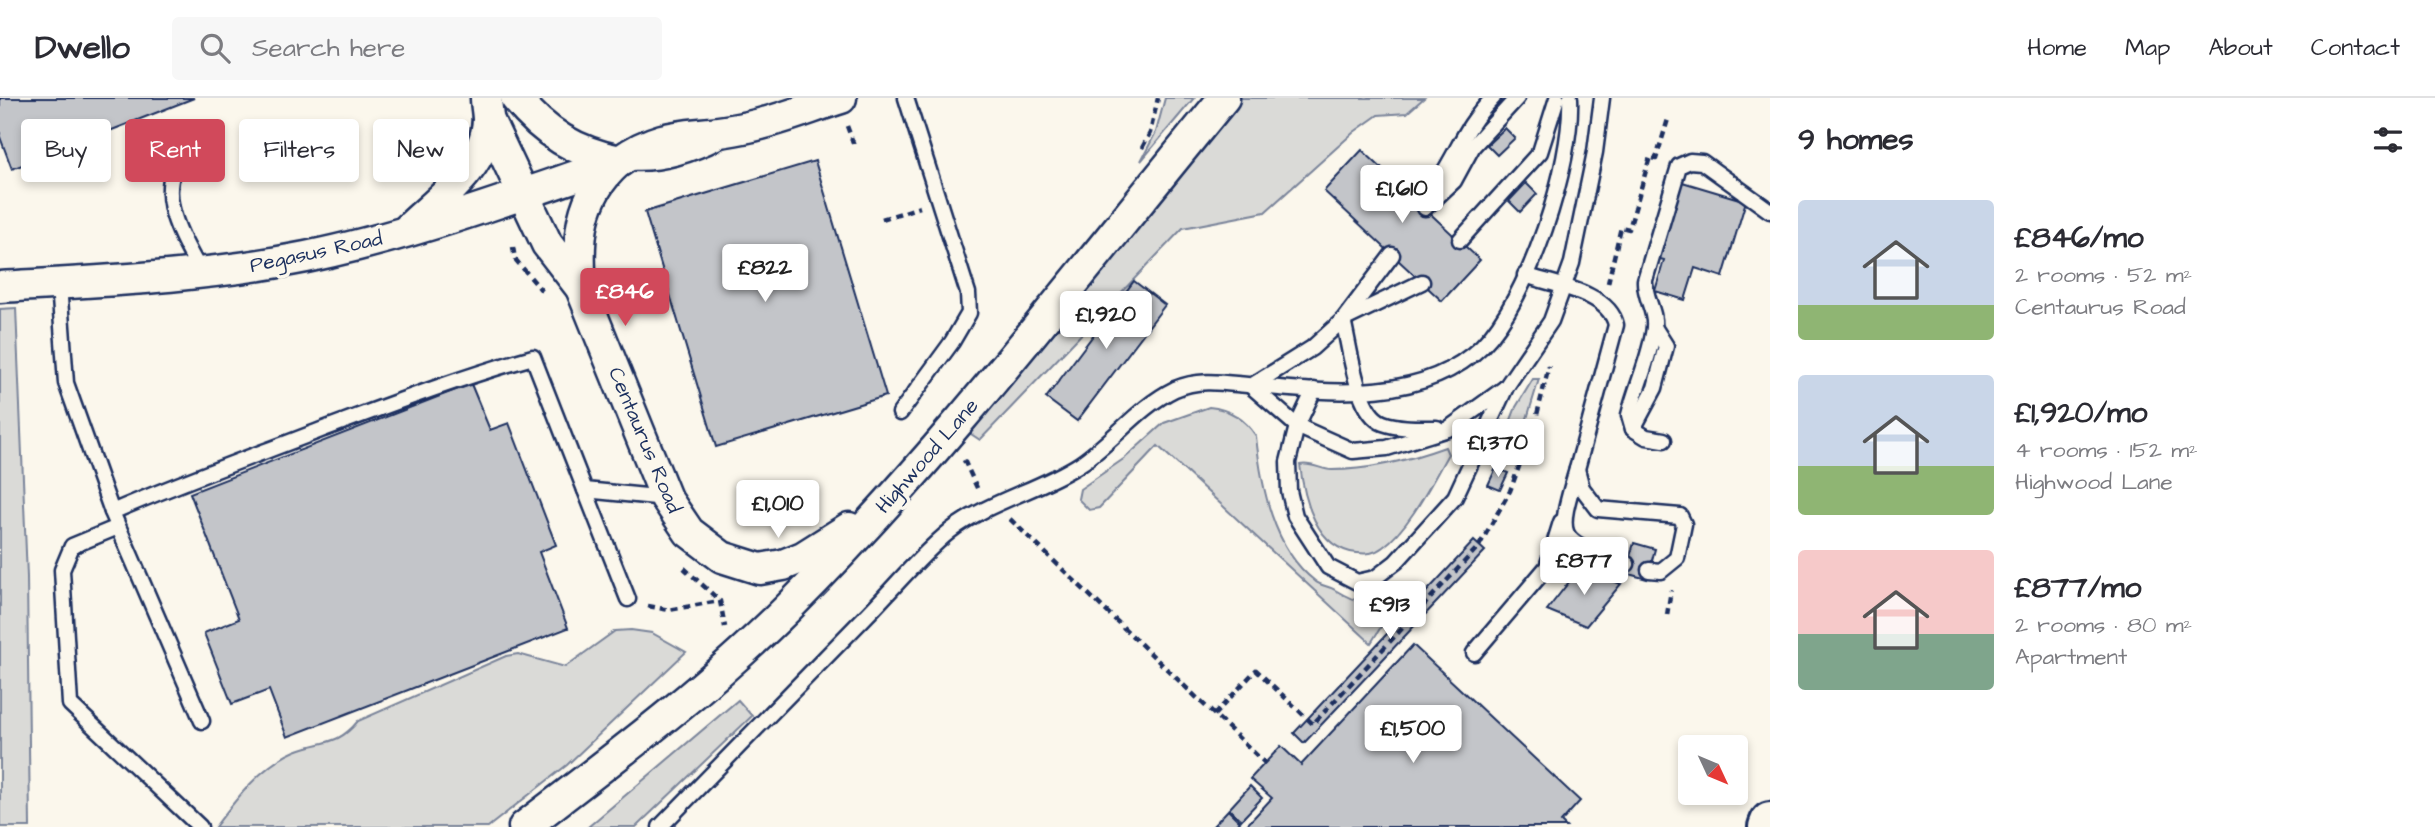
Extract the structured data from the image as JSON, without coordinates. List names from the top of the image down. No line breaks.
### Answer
{"streets":{"street":["Pegasus Road","Centaurus Road","Highwood Lane"]},"crossings":[["Pegasus Road","Centaurus Road"],["Centaurus Road","Highwood Lane"]],"north":"bottom right","page":{"header":"Dwello","search":"Search here","nav":["Home","Map","About","Contact"],"heading":"9 homes","chip":["Buy","Rent","Filters","New"],"price":["£1,610","£822","£846","£1,920","£1,370","£1,010","£877","£913","£1,500"],"list":[{"name":"£846/mo","note":"2 rooms · 52 m² · Centaurus Road"},{"name":"£1,920/mo","note":"4 rooms · 152 m² · Highwood Lane"},{"name":"£877/mo","note":"2 rooms · 80 m² · Apartment"}]}}
